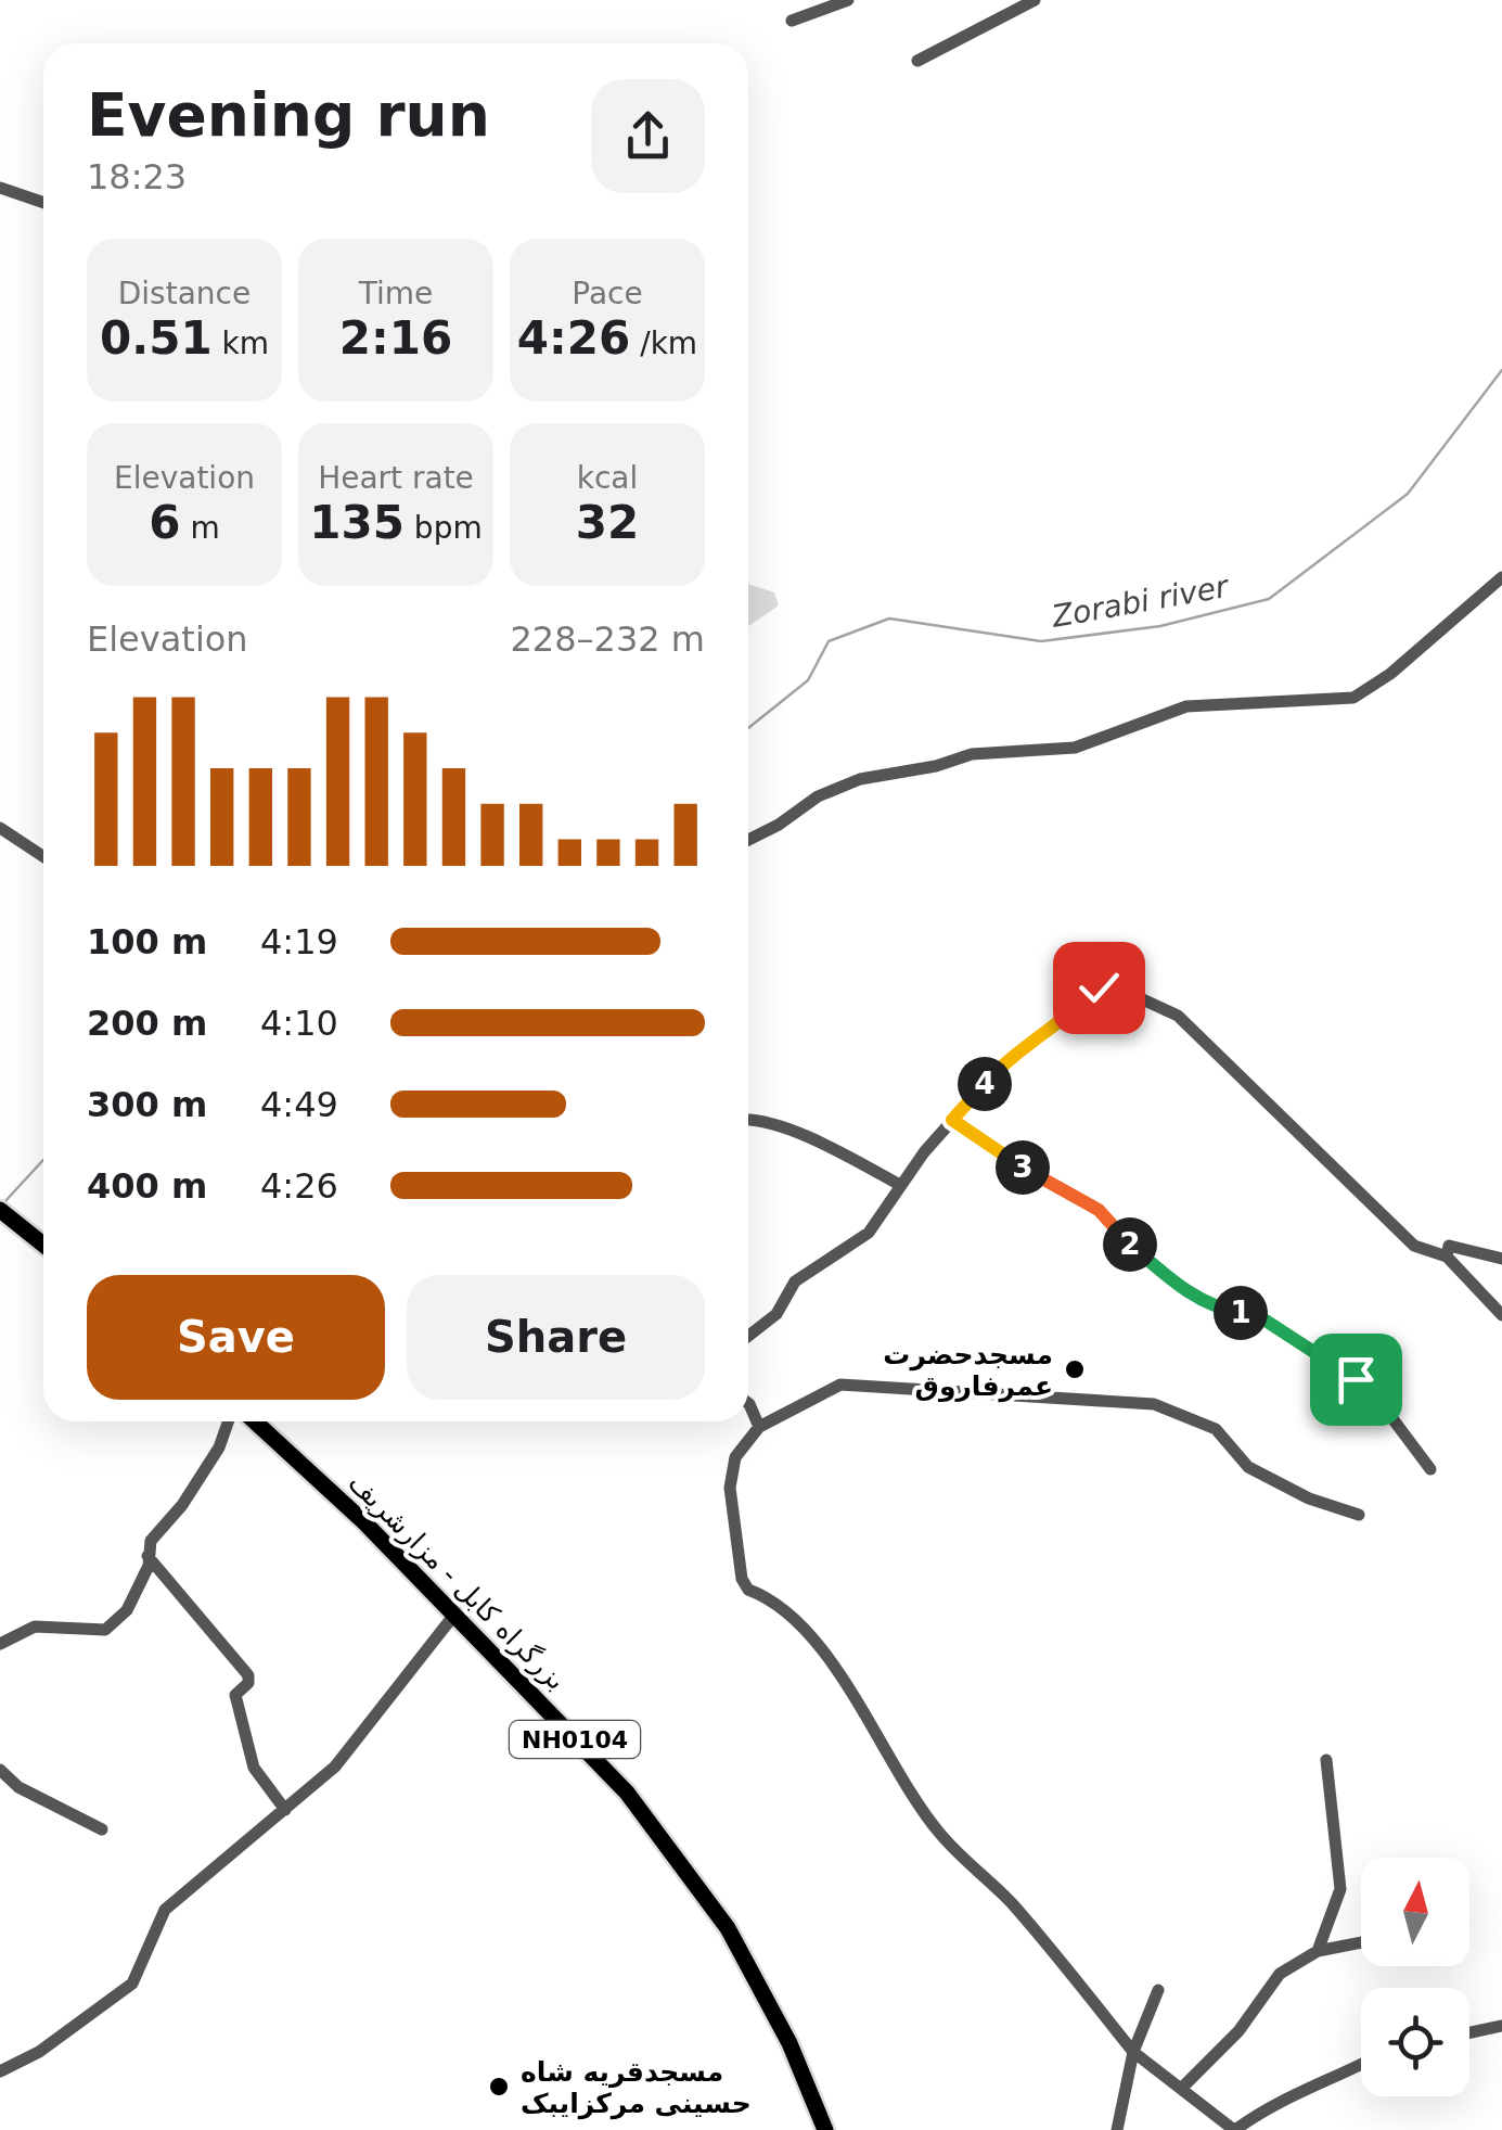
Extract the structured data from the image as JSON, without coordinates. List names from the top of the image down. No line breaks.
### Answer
{"streets":{"highway":["بزرگراه کابل - مزارشریف","NH0104"]},"water":["Zorabi river"],"places":["مسجدحضرت عمرفاروق","مسجدقریه شاه حسینی مرکزایبک"],"north":"top","page":{"heading":["Evening run","18:23"],"stats":[["Distance","0.51 km"],["Time","2:16"],["Pace","4:26 /km"],["Elevation","6 m"],["Heart rate","135 bpm"],["kcal","32"]],"chart":["Elevation","228–232 m"],"list":[{"name":"100 m","note":"4:19"},{"name":"200 m","note":"4:10"},{"name":"300 m","note":"4:49"},{"name":"400 m","note":"4:26"}],"pins":["4","3","2","1"],"buttons":["Save","Share"]}}
